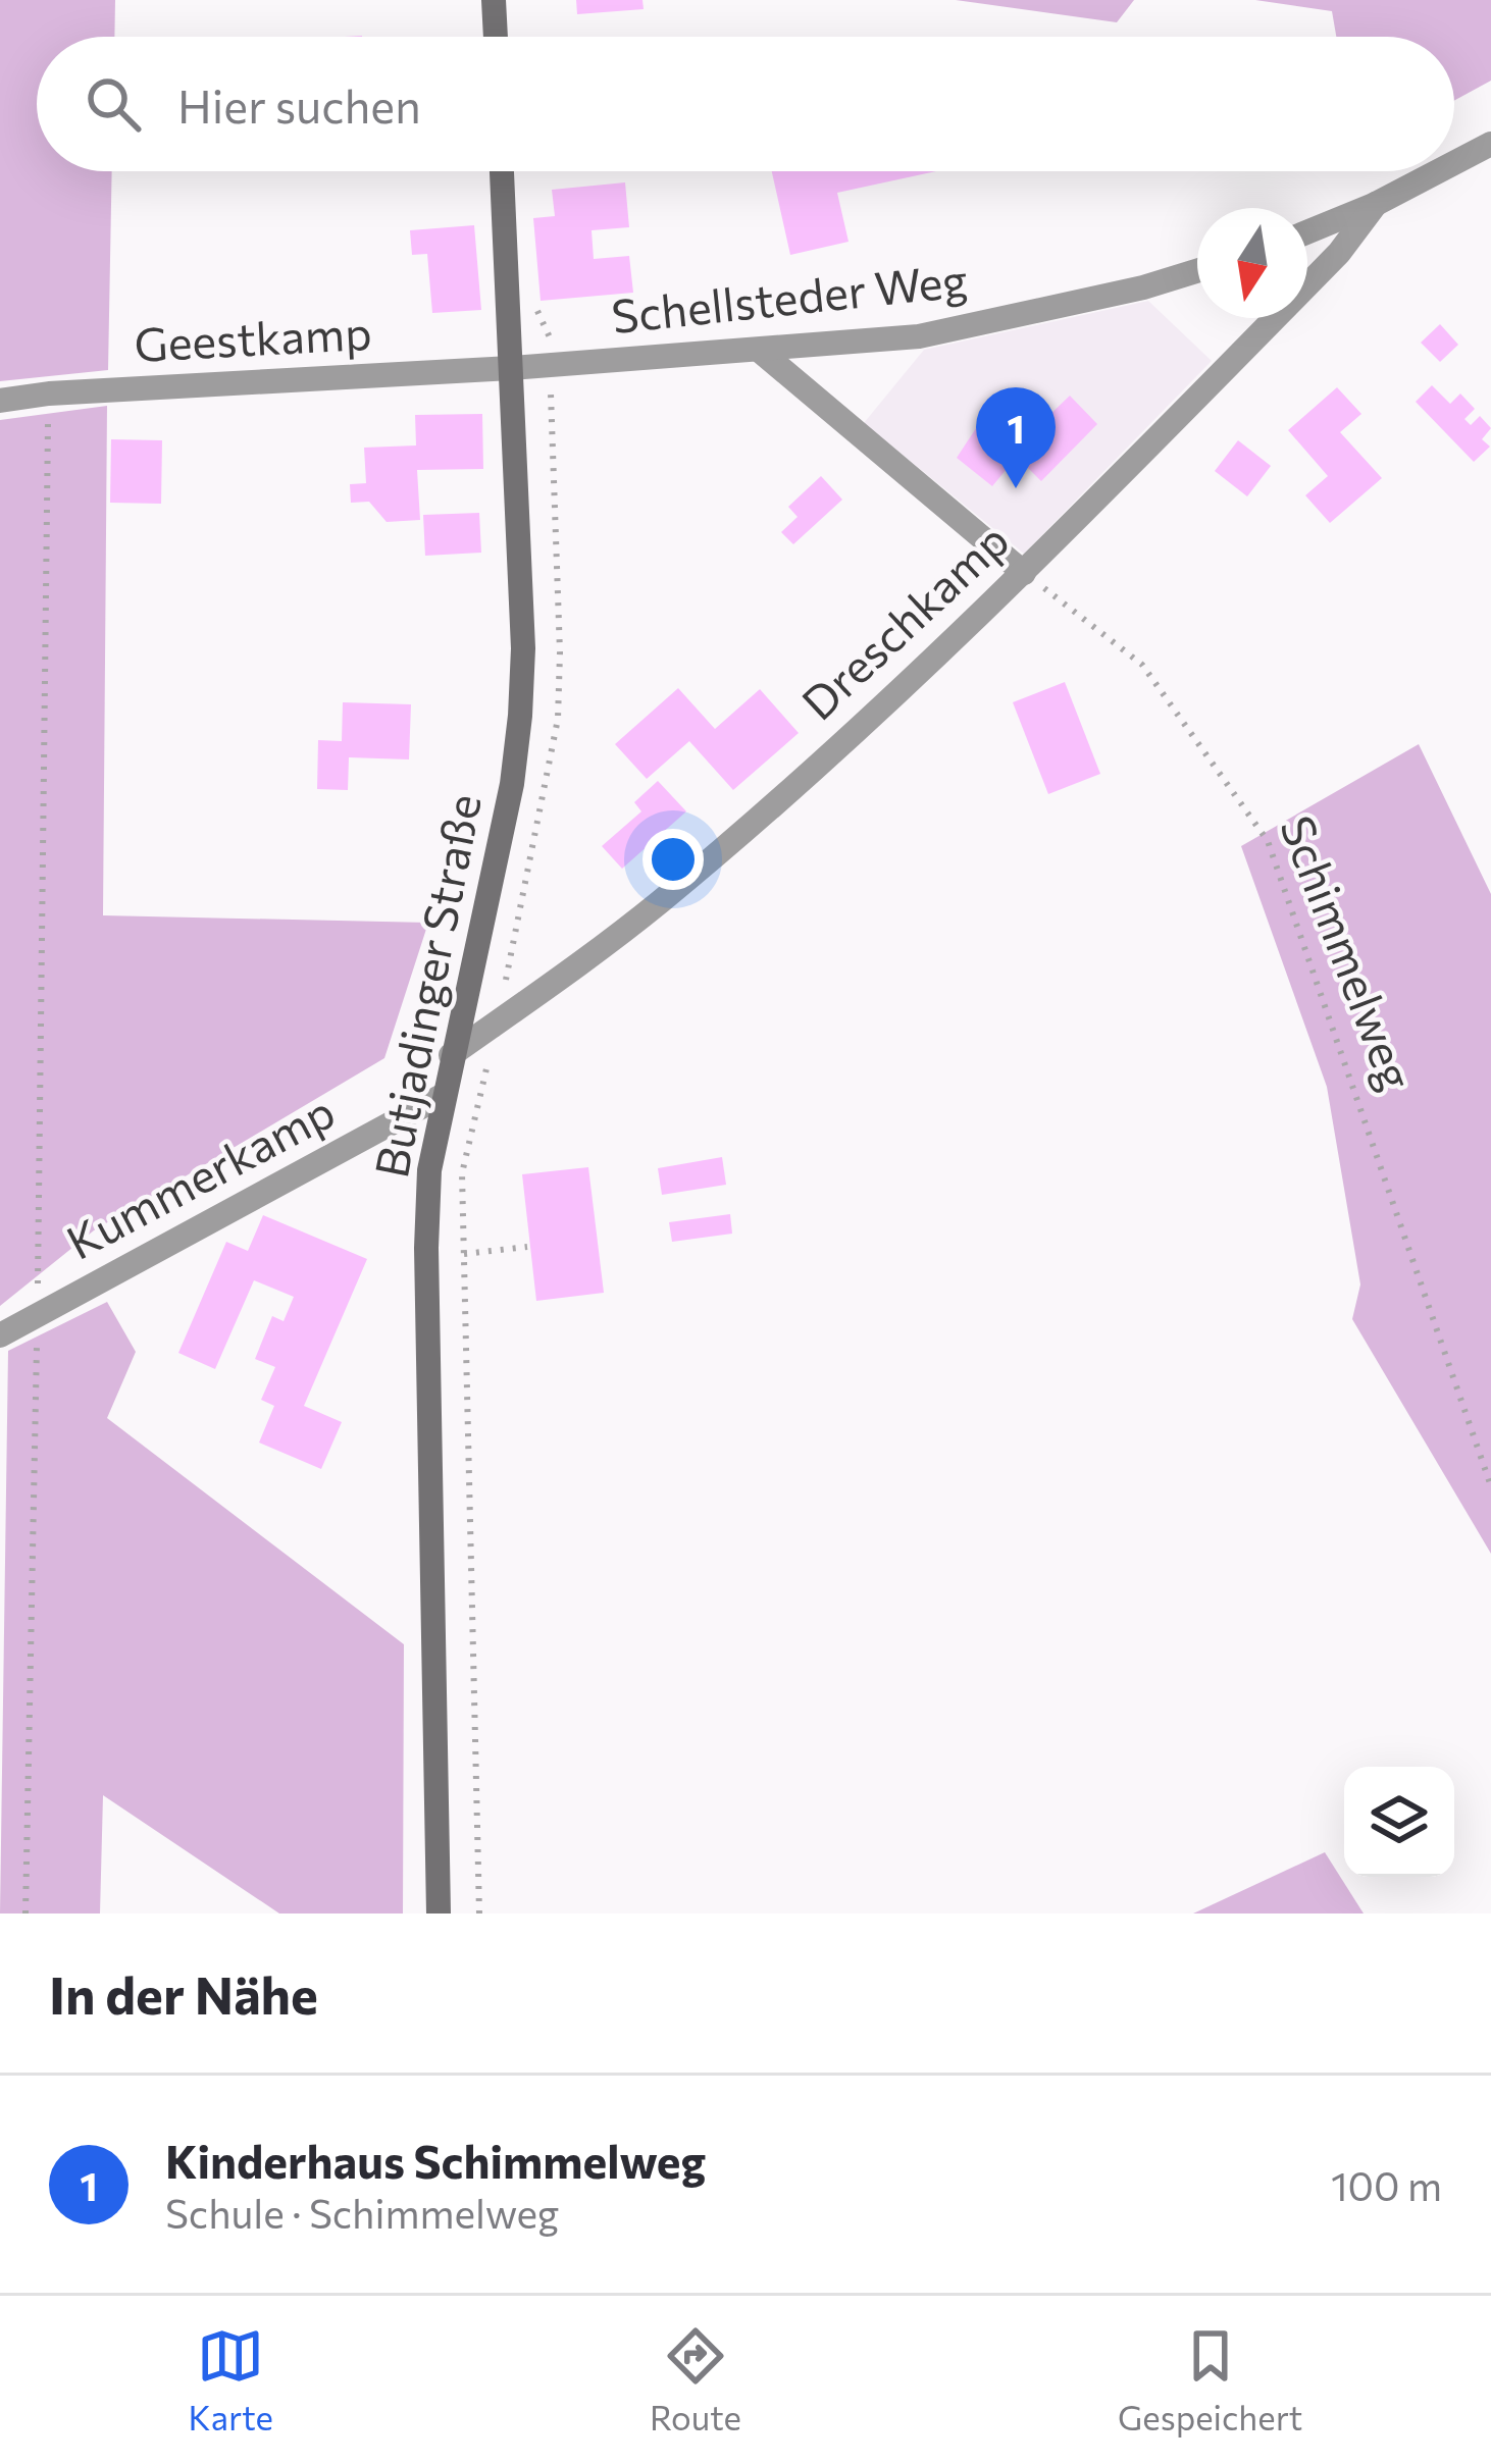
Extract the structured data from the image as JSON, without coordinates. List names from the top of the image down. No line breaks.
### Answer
{"streets":{"street":["Schellsteder Weg","Geestkamp","Dreschkamp","Butjadinger Straße","Kummerkamp"],"path":["Schimmelweg"]},"crossings":[["Schellsteder Weg","Geestkamp"],["Schellsteder Weg","Butjadinger Straße"],["Geestkamp","Butjadinger Straße"],["Dreschkamp","Schimmelweg"],["Dreschkamp","Butjadinger Straße"],["Butjadinger Straße","Kummerkamp"]],"north":"bottom","page":{"search":"Hier suchen","pins":"1","heading":"In der Nähe","list":[{"mark":"1","name":"Kinderhaus Schimmelweg","note":"Schule · Schimmelweg","value":"100 m"}],"nav":["Karte","Route","Gespeichert"]}}
